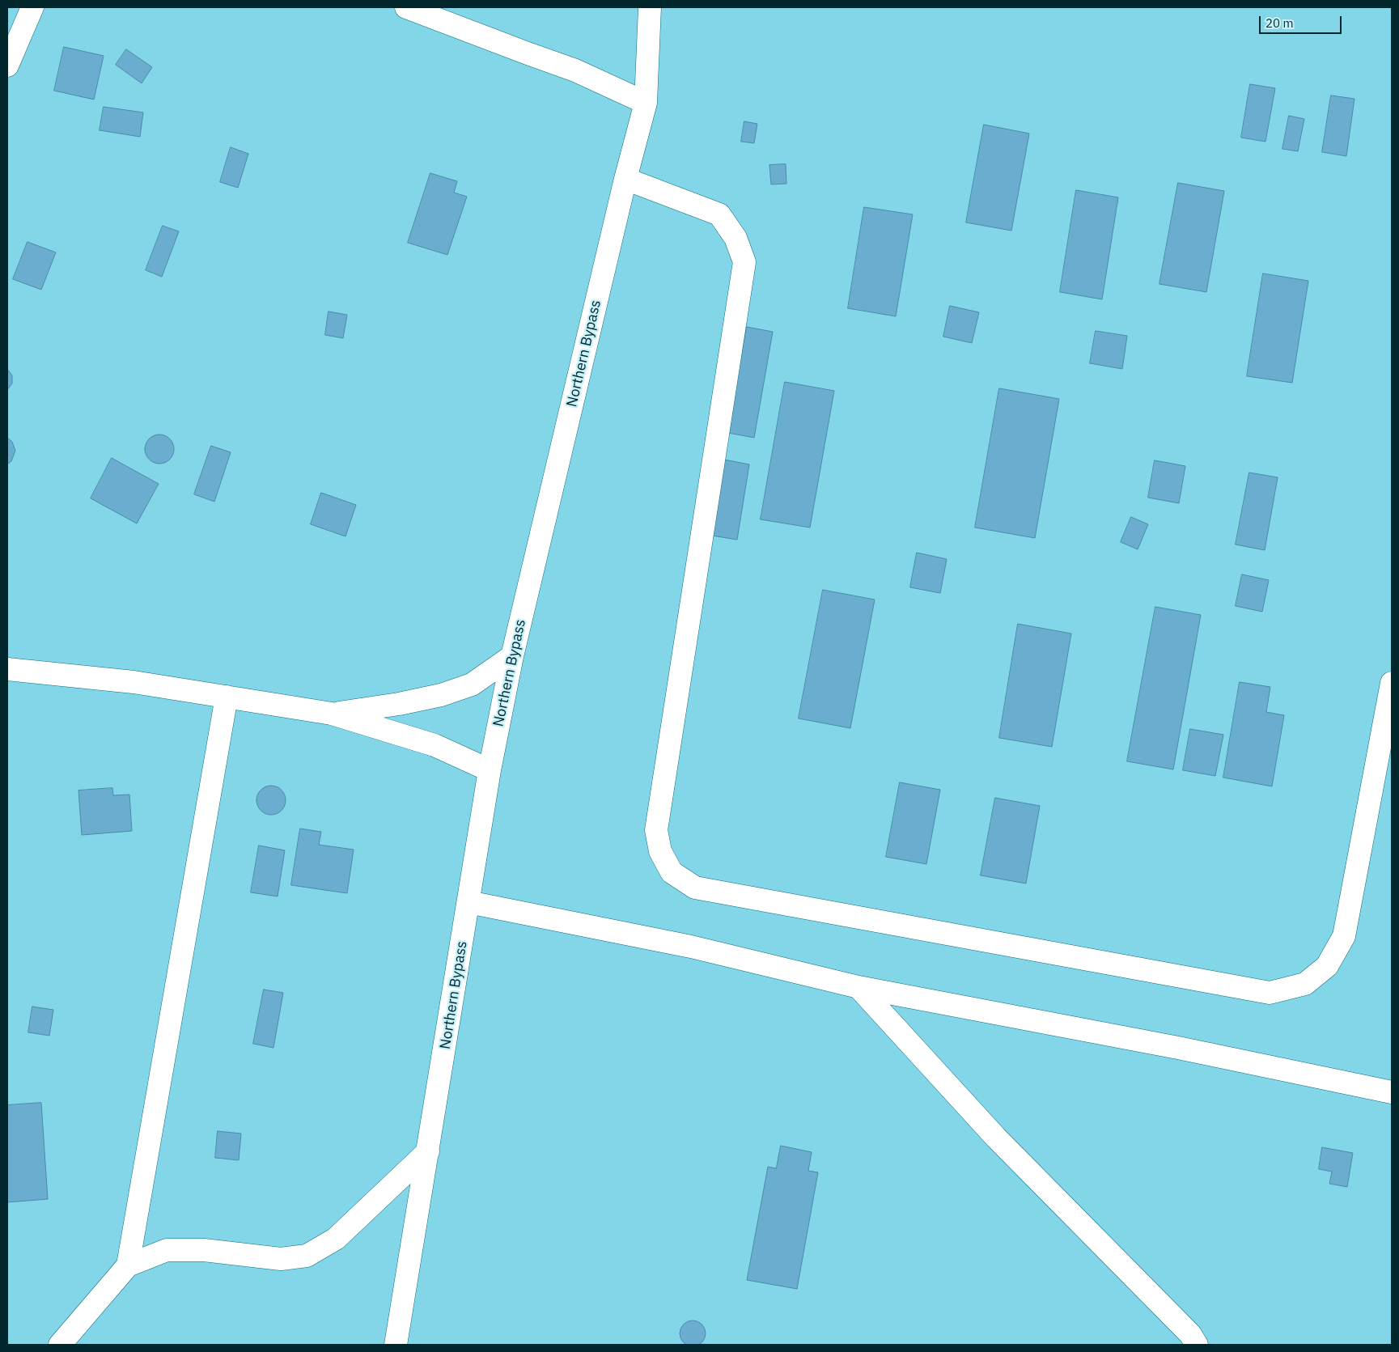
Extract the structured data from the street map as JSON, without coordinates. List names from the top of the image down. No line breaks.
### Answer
{"streets":{"street":["Northern Bypass"]},"scale_bar":"20 m"}
